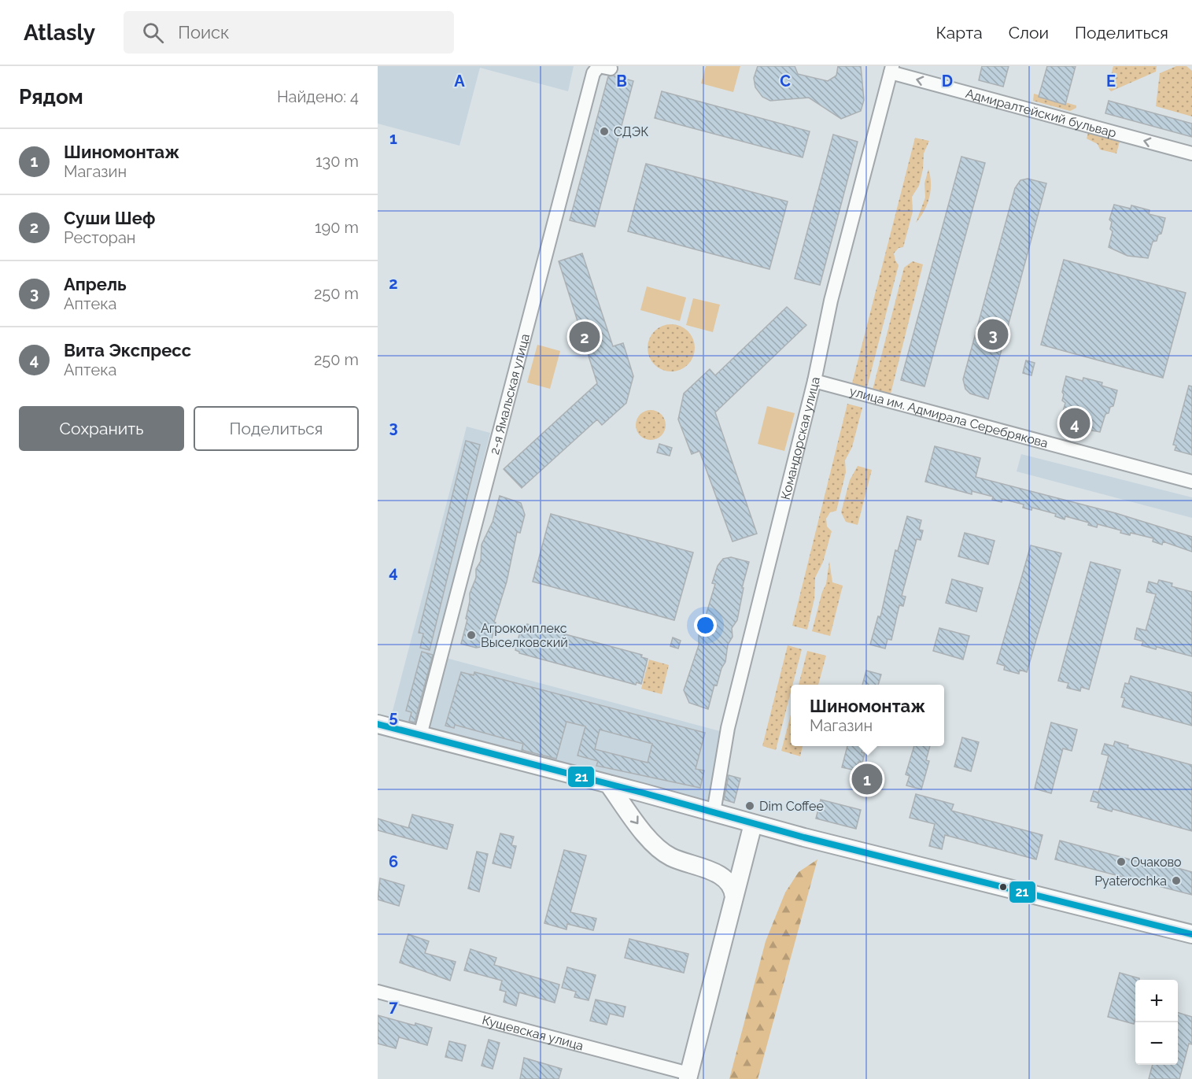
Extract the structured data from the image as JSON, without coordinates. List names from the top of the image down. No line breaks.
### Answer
{"streets":{"street":["Адмиралтейский бульвар","2-я Ямальская улица","улица им. Адмирала Серебрякова","Командорская улица","Кущевская улица"]},"crossings":[["Адмиралтейский бульвар","Командорская улица"],["улица им. Адмирала Серебрякова","Командорская улица"]],"one_way":["Адмиралтейский бульвар"],"places":["СДЭК","Агрокомплекс Выселковский","Dim Coffee","Очаково","Pyaterochka"],"lines":["transit line 21"],"page":{"header":"Atlasly","search":"Поиск","nav":["Карта","Слои","Поделиться"],"heading":["Рядом","Найдено: 4"],"list":[{"mark":"1","name":"Шиномонтаж","note":"Магазин","value":"130 m"},{"mark":"2","name":"Суши Шеф","note":"Ресторан","value":"190 m"},{"mark":"3","name":"Апрель","note":"Аптека","value":"250 m"},{"mark":"4","name":"Вита Экспресс","note":"Аптека","value":"250 m"}],"pins":["3","2","4","1"],"buttons":["Сохранить","Поделиться"],"popup":["Шиномонтаж","Магазин"],"map_buttons":["+","−"]},"grid":{"columns":["A","B","C","D","E"],"rows":["1","2","3","4","5","6","7"]}}
